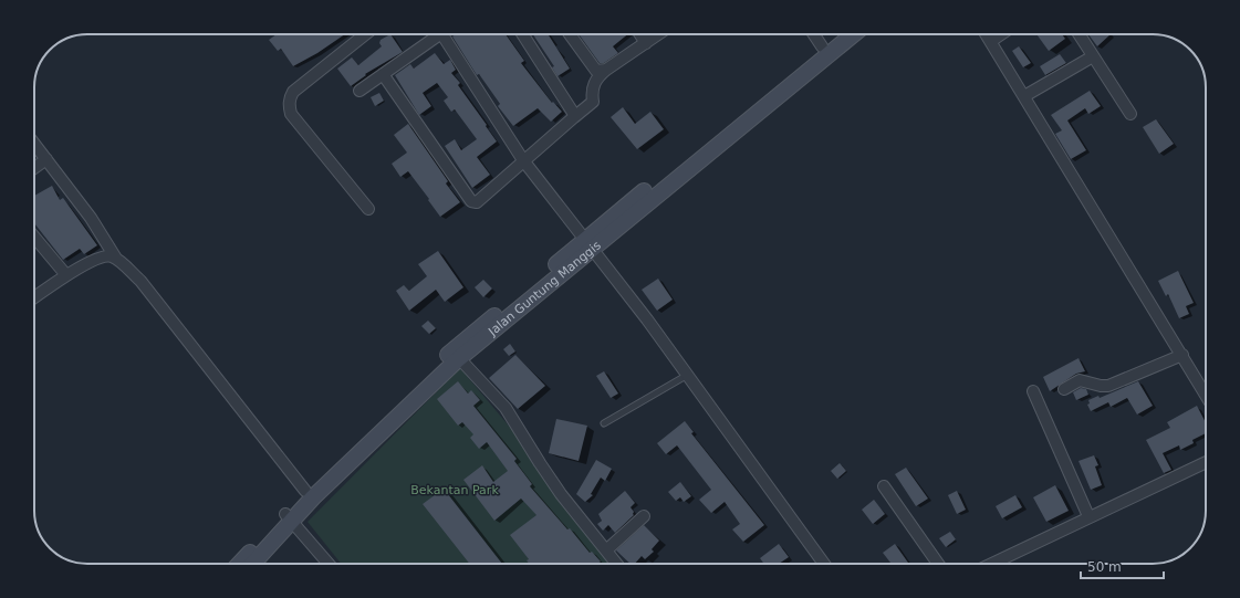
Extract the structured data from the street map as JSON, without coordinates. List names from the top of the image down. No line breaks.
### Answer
{"streets":{"street":["Jalan Guntung Manggis"]},"parks":["Bekantan Park"],"scale_bar":"50 m"}
